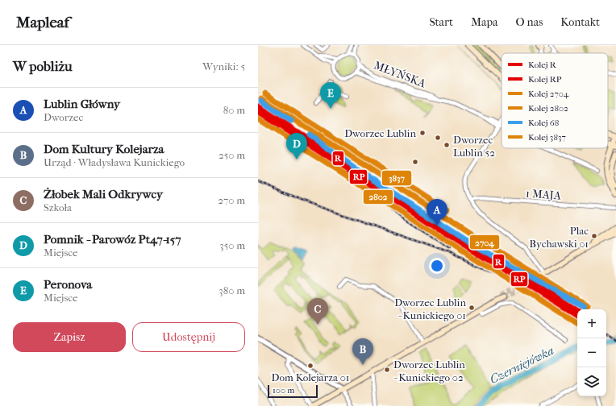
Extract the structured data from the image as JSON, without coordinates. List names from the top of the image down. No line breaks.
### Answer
{"streets":{"street":["MŁYŃSKA","1 MAJA"]},"water":["Czerniejówka"],"places":["Dworzec Lublin","Dworzec Lublin 52","Plac Bychawski 01","Dworzec Lublin - Kunickiego 01","Dom Kolejarza 01","Dworzec Lublin - Kunickiego 02"],"lines":["rail line 3837","rail line 2704","rail line 68","rail line R","rail line RP","rail line 2802"],"legend":["Kolej R","Kolej RP","Kolej 2704","Kolej 2802","Kolej 68","Kolej 3837"],"scale_bar":"100 m","page":{"header":"Mapleaf","nav":["Start","Mapa","O nas","Kontakt"],"heading":["W pobliżu","Wyniki: 5"],"pins":["E","D","A","C","B"],"list":[{"mark":"A","name":"Lublin Główny","note":"Dworzec","value":"80 m"},{"mark":"B","name":"Dom Kultury Kolejarza","note":"Urząd · Władysława Kunickiego","value":"250 m"},{"mark":"C","name":"Żłobek Mali Odkrywcy","note":"Szkoła","value":"270 m"},{"mark":"D","name":"Pomnik - Parowóz Pt47-157","note":"Miejsce","value":"350 m"},{"mark":"E","name":"Peronova","note":"Miejsce","value":"380 m"}],"map_buttons":["+","−"],"buttons":["Zapisz","Udostępnij"],"scale":"100 m"}}
